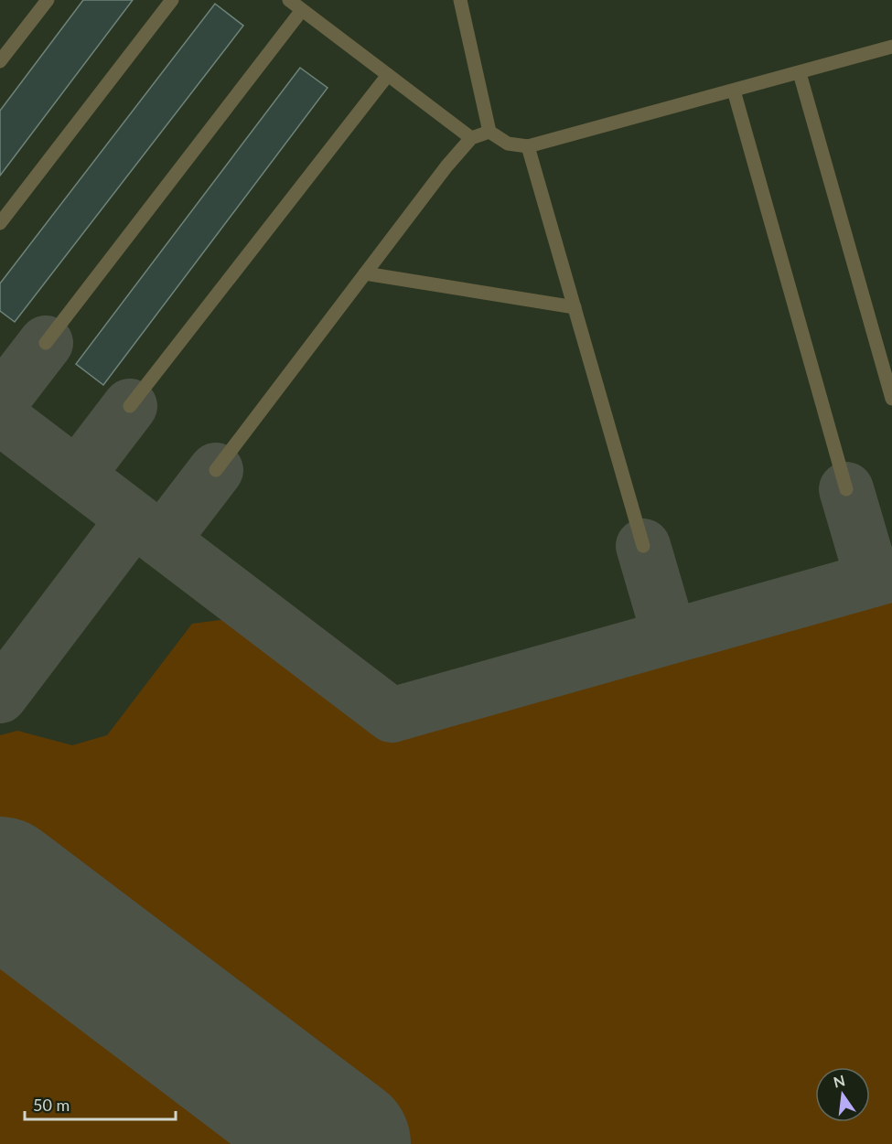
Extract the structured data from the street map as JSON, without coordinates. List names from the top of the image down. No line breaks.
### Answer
{"scale_bar":"50 m","north":"top"}
